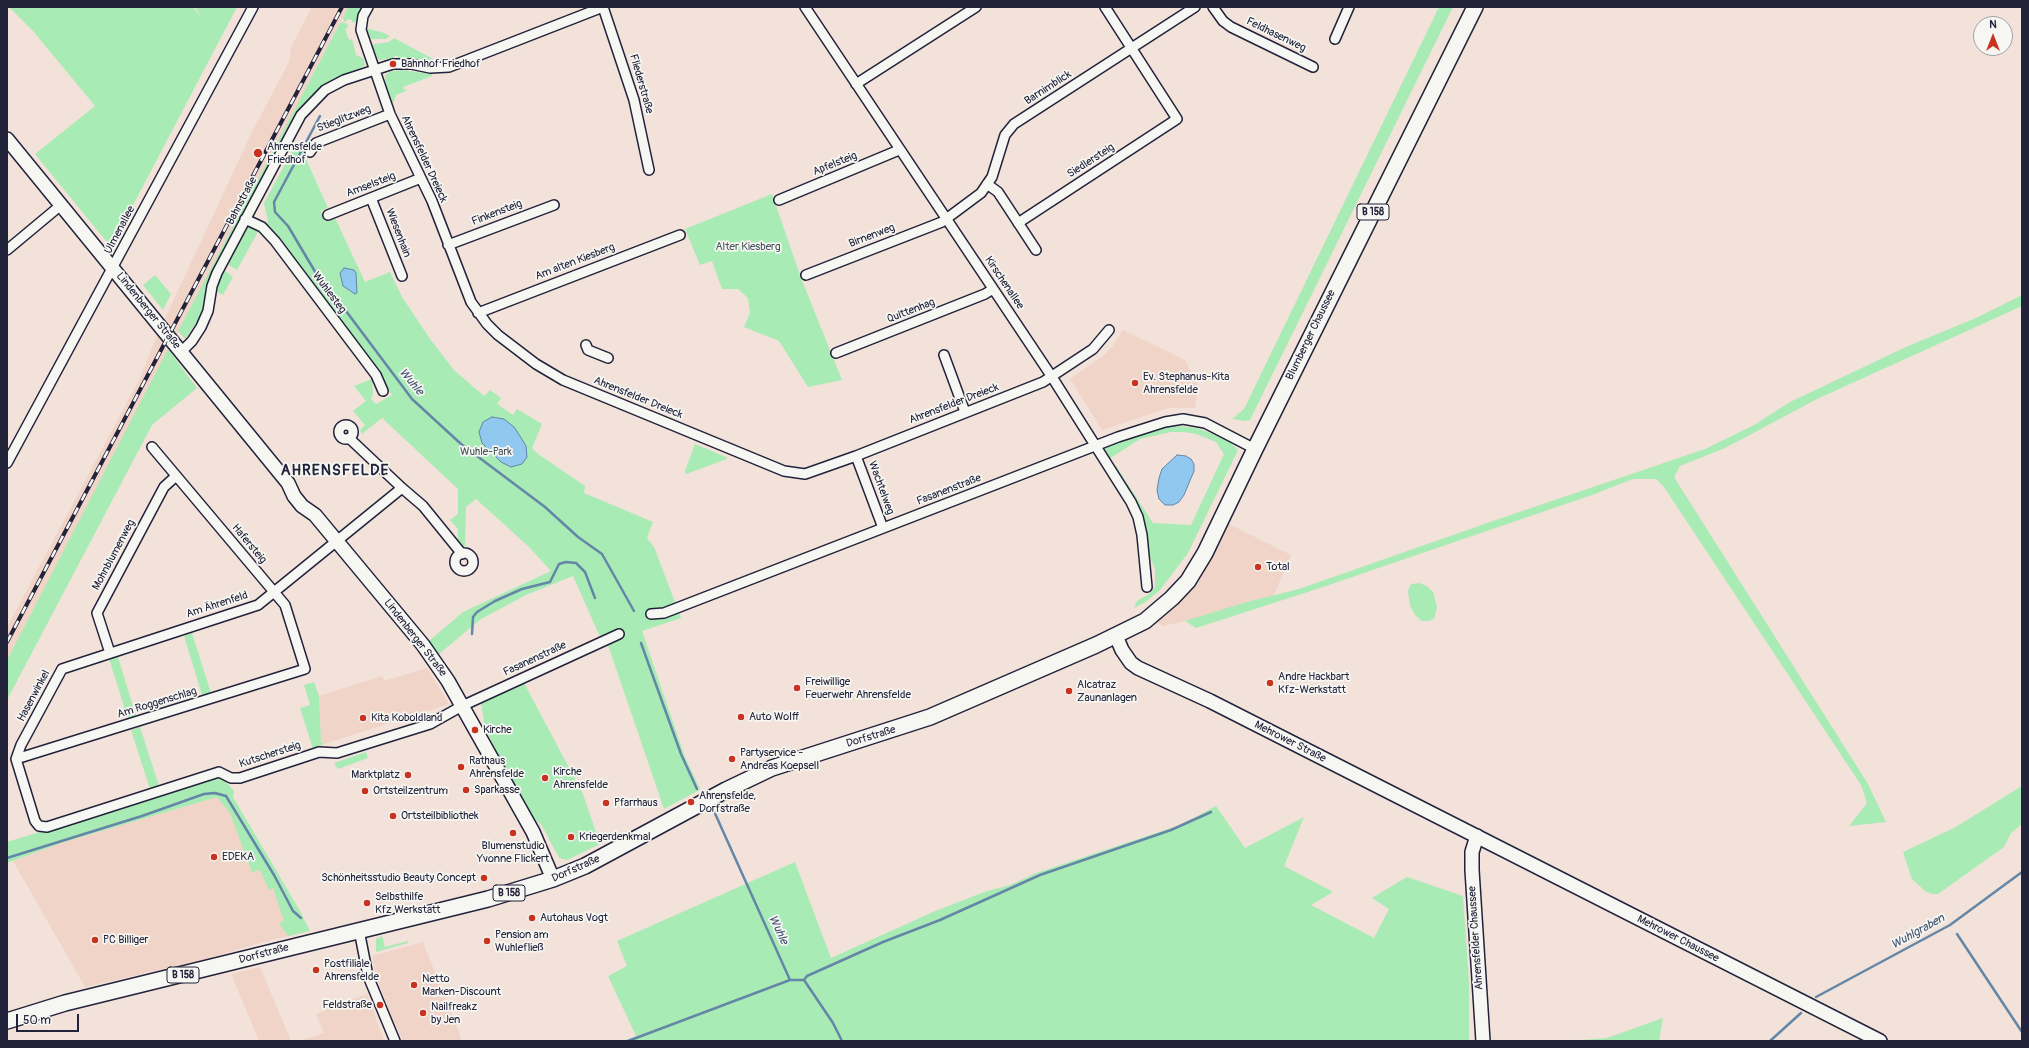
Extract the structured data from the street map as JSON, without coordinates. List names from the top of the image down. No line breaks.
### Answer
{"streets":{"main road":["B 158","Lindenberger Straße","Blumberger Chaussee","Dorfstraße","Mehrower Straße","Ahrensfelder Chaussee","Mehrower Chaussee"],"street":["Feldhasenweg","Fliederstraße","Barnimblick","Stieglitzweg","Ahrensfelder Dreieck","Siedlersteig","Apfelsteig","Amselsteig","Bahnstraße","Finkensteig","Ulmenallee","Wiesenhain","Birnenweg","Am alten Kiesberg","Kirschenallee","Wuhlesteg","Quittenhag","Wachtelweg","Fasanenstraße","Hafersteig","Mohnblumenweg","Am Ährenfeld","Hasenwinkel","Am Roggenschlag","Kutschersteig"]},"crossings":[["Fliederstraße","Bahnstraße"],["Barnimblick","Siedlersteig"],["Barnimblick","Birnenweg"],["Barnimblick","Kirschenallee"],["Stieglitzweg","Ahrensfelder Dreieck"],["Ahrensfelder Dreieck","Amselsteig"],["Ahrensfelder Dreieck","Bahnstraße"],["Ahrensfelder Dreieck","Finkensteig"],["Ahrensfelder Dreieck","Am alten Kiesberg"],["Ahrensfelder Dreieck","Kirschenallee"],["Ahrensfelder Dreieck","Wachtelweg"],["Apfelsteig","Kirschenallee"],["Amselsteig","Wiesenhain"],["Bahnstraße","Wuhlesteg"],["Bahnstraße","Lindenberger Straße"],["Ulmenallee","Lindenberger Straße"],["Birnenweg","Kirschenallee"],["Kirschenallee","Quittenhag"],["Kirschenallee","Fasanenstraße"],["Lindenberger Straße","Fasanenstraße"],["Lindenberger Straße","Am Ährenfeld"],["Lindenberger Straße","Dorfstraße"],["Lindenberger Straße","Kutschersteig"],["Blumberger Chaussee","Fasanenstraße"],["Blumberger Chaussee","Dorfstraße"],["Blumberger Chaussee","Mehrower Straße"],["Wachtelweg","Fasanenstraße"],["Fasanenstraße","Kutschersteig"],["Hafersteig","Mohnblumenweg"],["Hafersteig","Am Ährenfeld"],["Hafersteig","Am Roggenschlag"],["Mohnblumenweg","Am Ährenfeld"],["Mohnblumenweg","Hasenwinkel"],["Am Ährenfeld","Hasenwinkel"],["Hasenwinkel","Am Roggenschlag"],["Hasenwinkel","Kutschersteig"],["Am Roggenschlag","Kutschersteig"],["Dorfstraße","Mehrower Straße"],["Mehrower Straße","Ahrensfelder Chaussee"],["Mehrower Straße","Mehrower Chaussee"],["Ahrensfelder Chaussee","Mehrower Chaussee"]],"districts":["AHRENSFELDE"],"water":["Wuhle","Wuhlgraben"],"parks":["Alter Kiesberg","Wuhle-Park"],"places":["Bahnhof Friedhof","Ahrensfelde Friedhof","Ev. Stephanus-Kita Ahrensfelde","Total","Andre Hackbart Kfz-Werkstatt","Freiwillige Feuerwehr Ahrensfelde","Alcatraz Zaunanlagen","Auto Wolff","Kita Koboldland","Kirche","Partyservice - Andreas Koepsell","Rathaus Ahrensfelde","Marktplatz","Kirche Ahrensfelde","Sparkasse","Ortsteilzentrum","Ahrensfelde, Dorfstraße","Pfarrhaus","Ortsteilbibliothek","Blumenstudio Yvonne Flickert","Kriegerdenkmal","EDEKA","Schönheitsstudio Beauty Concept","Selbsthilfe Kfz Werkstatt","Autohaus Vogt","PC Billiger","Pension am Wuhlefließ","Postfiliale Ahrensfelde","Netto Marken-Discount","Feldstraße","Nailfreakz by Jen"],"scale_bar":"50 m","north":"top"}
